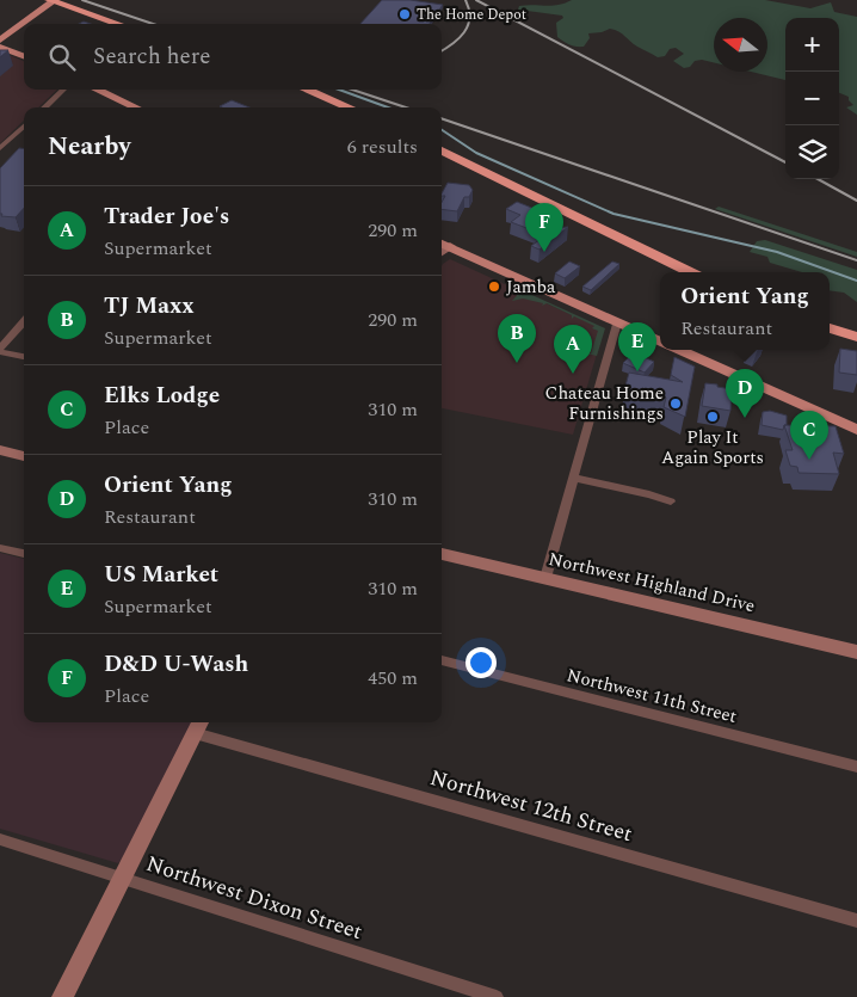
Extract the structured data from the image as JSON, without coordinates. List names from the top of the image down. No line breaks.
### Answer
{"streets":{"street":["Northwest Highland Drive","Northwest 11th Street","Northwest 12th Street","Northwest Dixon Street"]},"places":["The Home Depot","Jamba","Chateau Home Furnishings","Play It Again Sports"],"north":"left","page":{"map_buttons":["+","−"],"search":"Search here","heading":["Nearby","6 results"],"list":[{"mark":"A","name":"Trader Joe's","note":"Supermarket","value":"290 m"},{"mark":"B","name":"TJ Maxx","note":"Supermarket","value":"290 m"},{"mark":"C","name":"Elks Lodge","note":"Place","value":"310 m"},{"mark":"D","name":"Orient Yang","note":"Restaurant","value":"310 m"},{"mark":"E","name":"US Market","note":"Supermarket","value":"310 m"},{"mark":"F","name":"D&D U-Wash","note":"Place","value":"450 m"}],"pins":["F","B","E","A","D","C"],"popup":["Orient Yang","Restaurant"]}}
